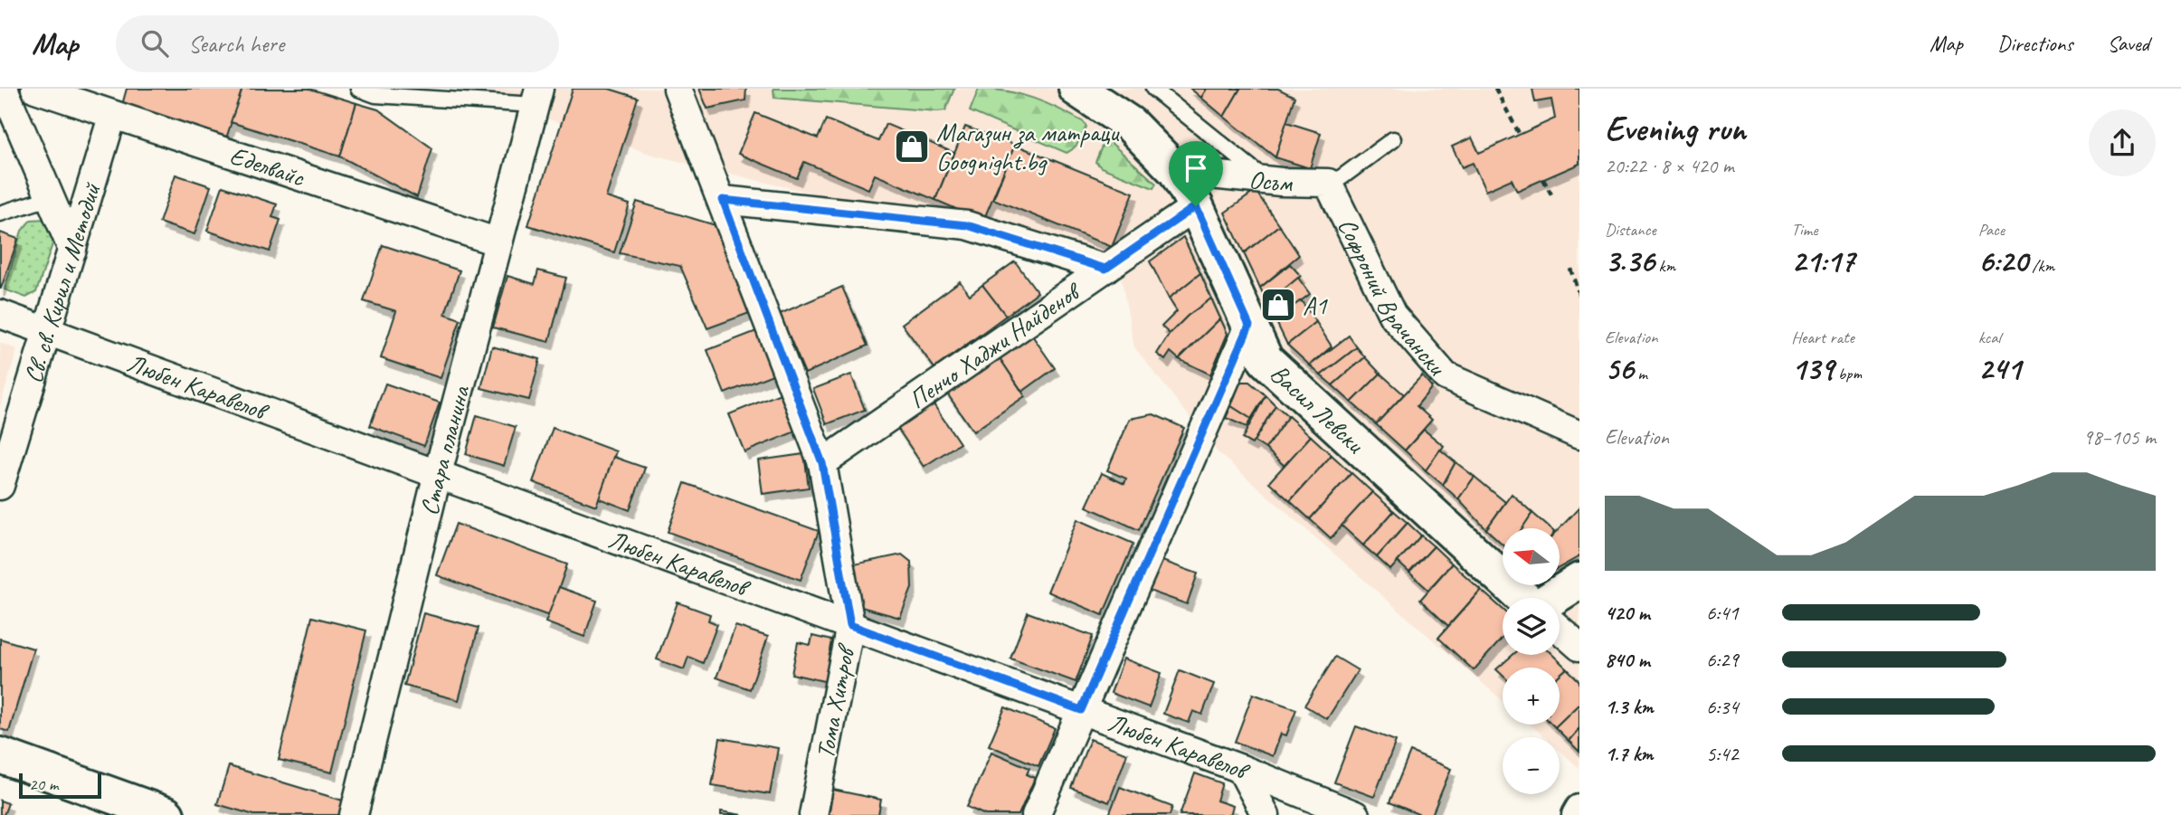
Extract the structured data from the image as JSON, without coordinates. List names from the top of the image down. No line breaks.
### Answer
{"streets":{"street":["Еделвайс","Осъм","Св. св. Кирил и Методий","Софроний Врачански","Пенчо Хаджи Найденов","Любен Каравелов","Васил Левски","Стара планина","Тома Хитров"]},"crossings":[["Еделвайс","Св. св. Кирил и Методий"],["Еделвайс","Стара планина"],["Осъм","Софроний Врачански"],["Осъм","Васил Левски"],["Св. св. Кирил и Методий","Любен Каравелов"],["Пенчо Хаджи Найденов","Васил Левски"],["Пенчо Хаджи Найденов","Тома Хитров"],["Любен Каравелов","Стара планина"],["Любен Каравелов","Тома Хитров"]],"places":{"shop":["Магазин за матраци Goognight.bg","A1"]},"scale_bar":"20 m","north":"left","page":{"header":"Map","search":"Search here","nav":["Map","Directions","Saved"],"heading":["Evening run","20:22 · 8 × 420 m"],"stats":[["Distance","3.36 km"],["Time","21:17"],["Pace","6:20 /km"],["Elevation","56 m"],["Heart rate","139 bpm"],["kcal","241"]],"chart":["Elevation","98–105 m"],"map_buttons":["+","−"],"list":[{"name":"420 m","note":"6:41"},{"name":"840 m","note":"6:29"},{"name":"1.3 km","note":"6:34"},{"name":"1.7 km","note":"5:42"}],"scale":"20 m"}}
